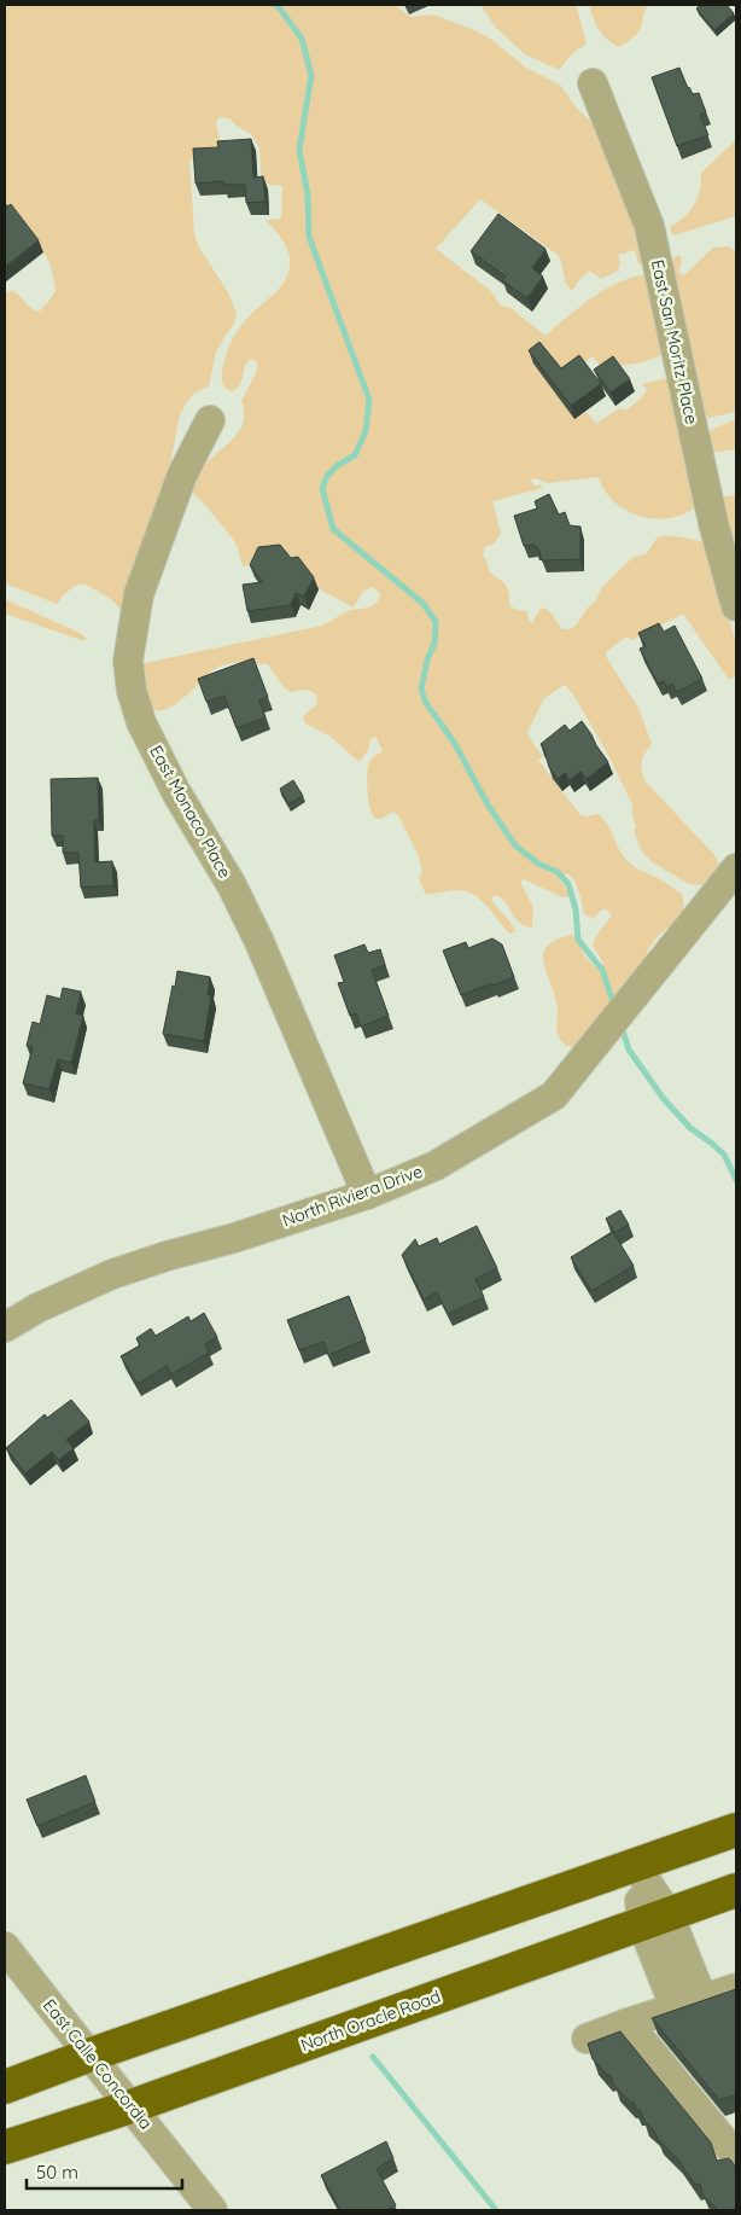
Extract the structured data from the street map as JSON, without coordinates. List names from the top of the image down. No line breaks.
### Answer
{"streets":{"highway":["North Oracle Road"],"street":["East San Moritz Place","East Monaco Place","North Riviera Drive","East Calle Concordia"]},"crossings":[["East Monaco Place","North Riviera Drive"],["North Oracle Road","East Calle Concordia"]],"scale_bar":"50 m"}
